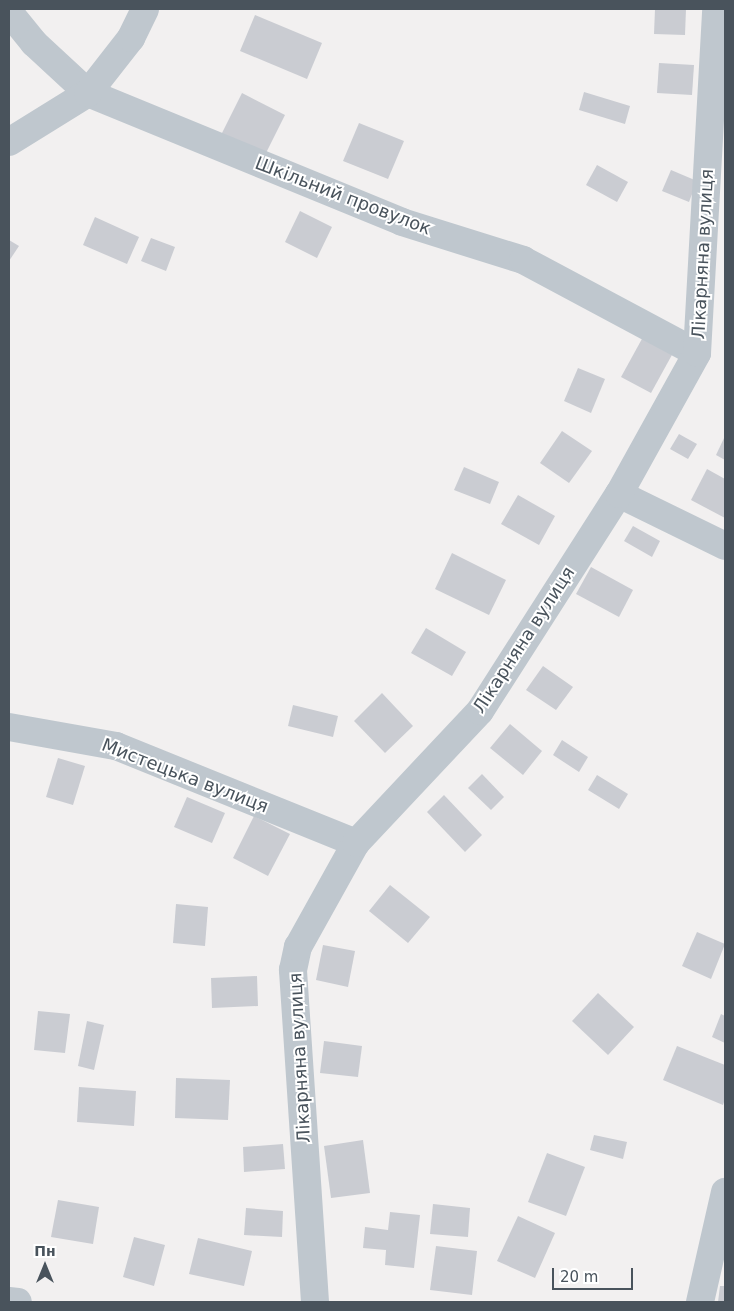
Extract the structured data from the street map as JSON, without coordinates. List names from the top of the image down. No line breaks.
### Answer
{"streets":{"street":["Шкільний провулок","Лікарняна вулиця","Мистецька вулиця"]},"crossings":[["Шкільний провулок","Лікарняна вулиця"],["Лікарняна вулиця","Мистецька вулиця"]],"scale_bar":"20 m","north":"top"}
